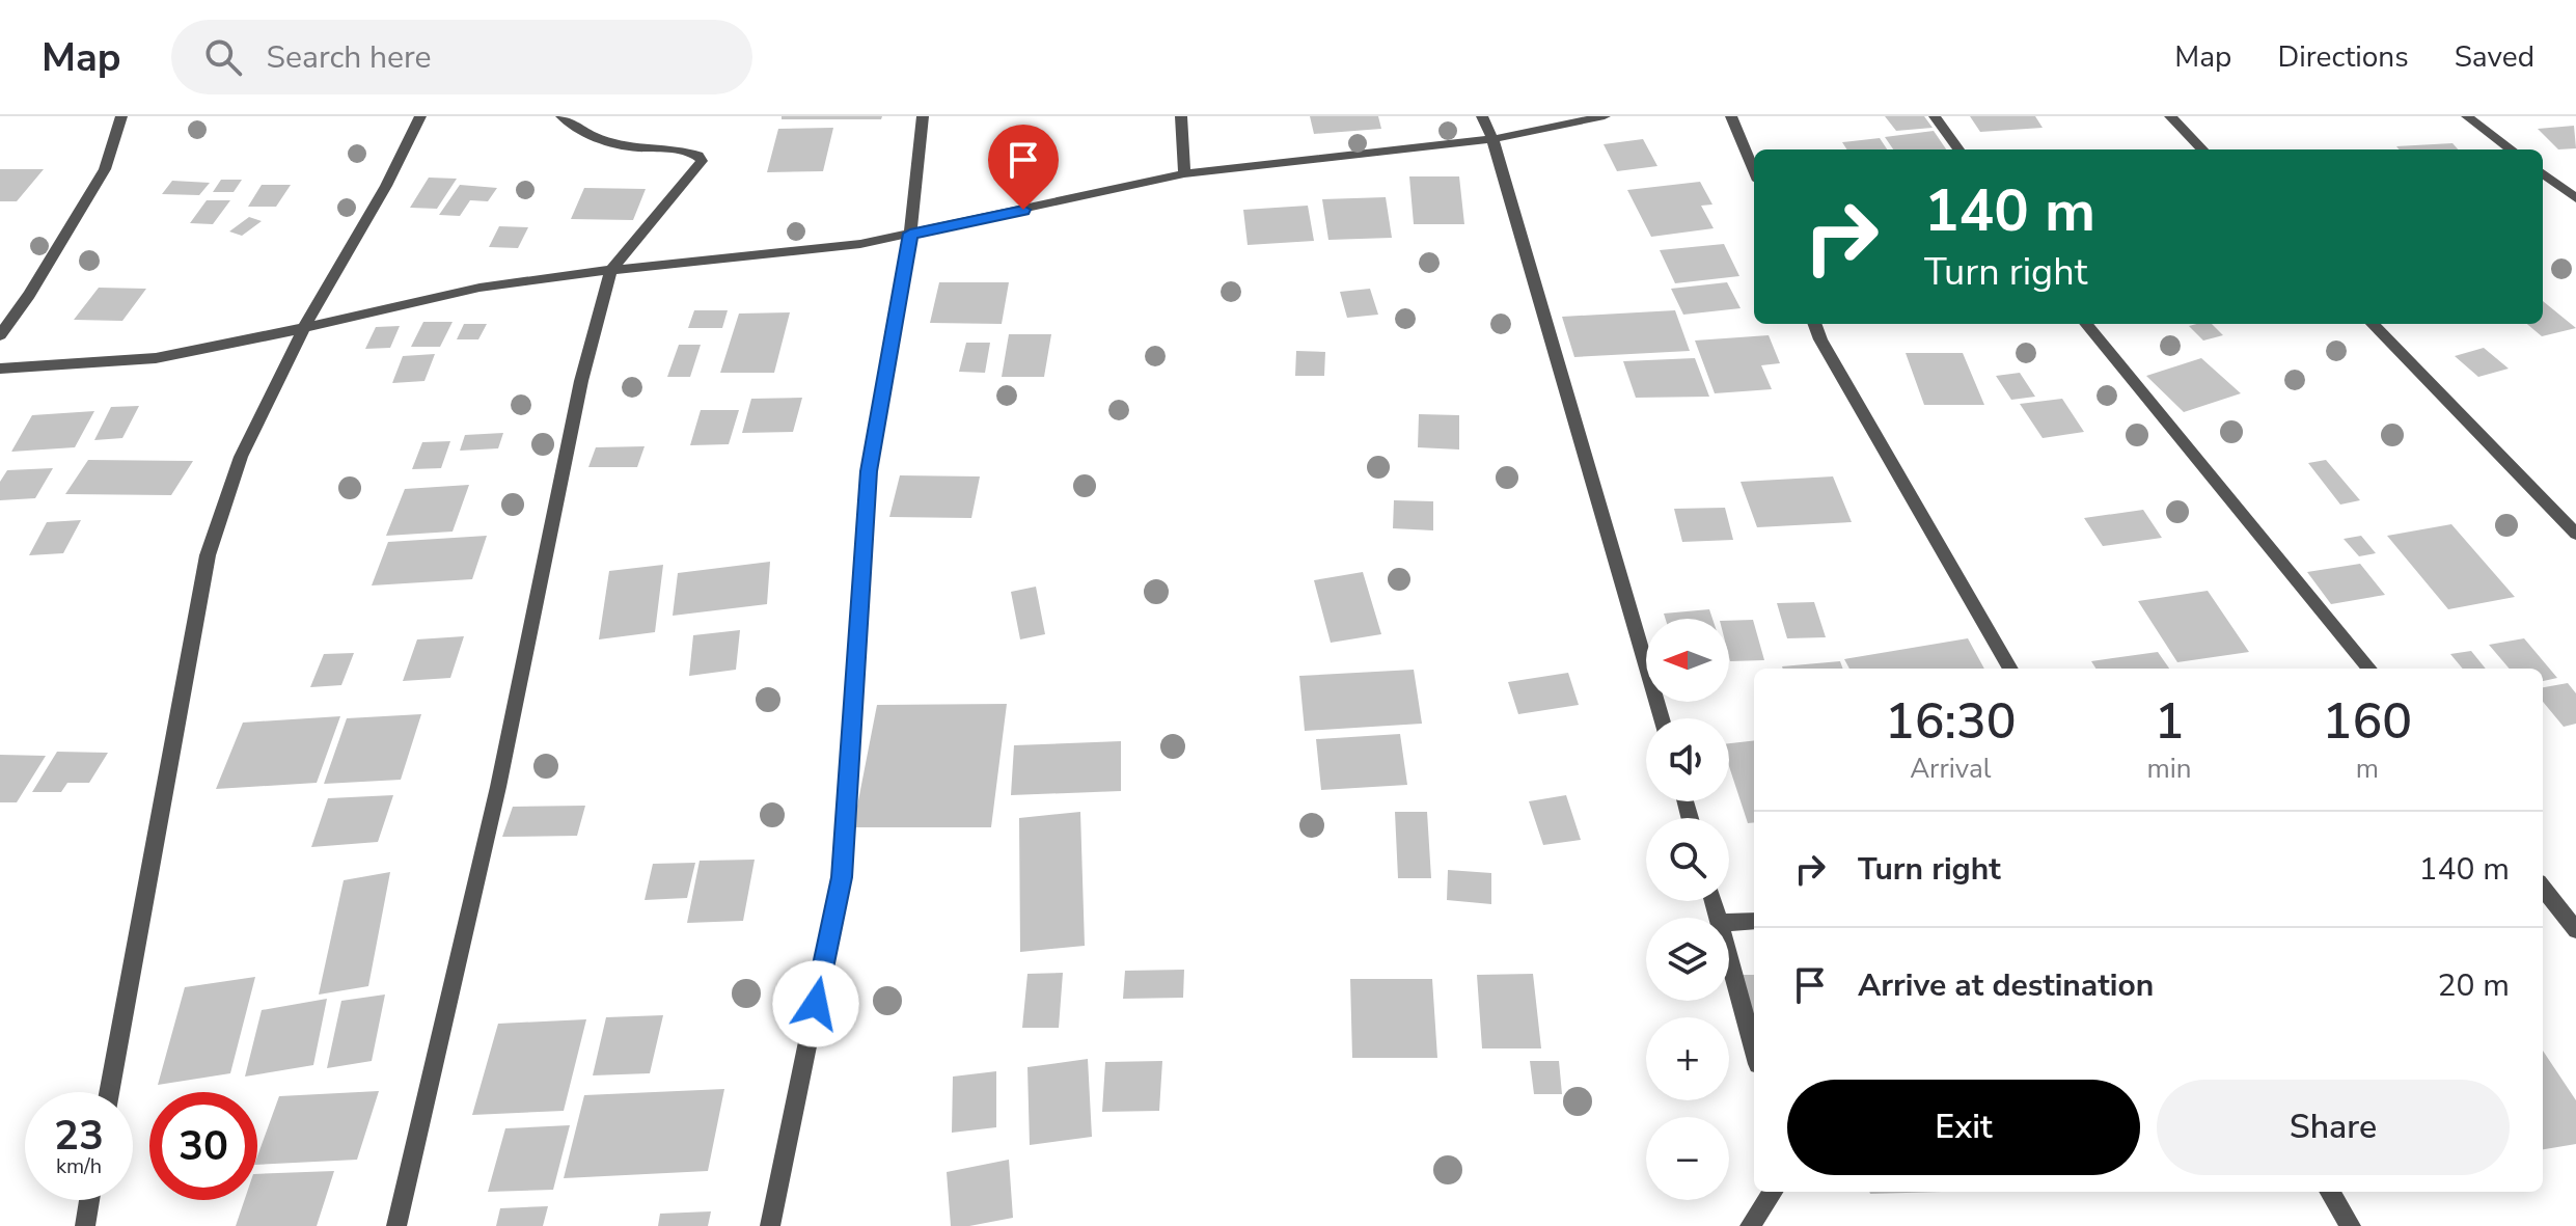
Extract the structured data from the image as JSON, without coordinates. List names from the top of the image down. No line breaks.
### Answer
{"north":"left","page":{"header":"Map","search":"Search here","nav":["Map","Directions","Saved"],"turn":["140 m","Turn right"],"map_buttons":["+","−"],"eta":["16:30","Arrival","1","min","160","m"],"list":[{"name":"Turn right","value":"140 m"},{"name":"Arrive at destination","value":"20 m"}],"buttons":["Exit","Share"],"speed":"23 km/h","limit":"30"}}
